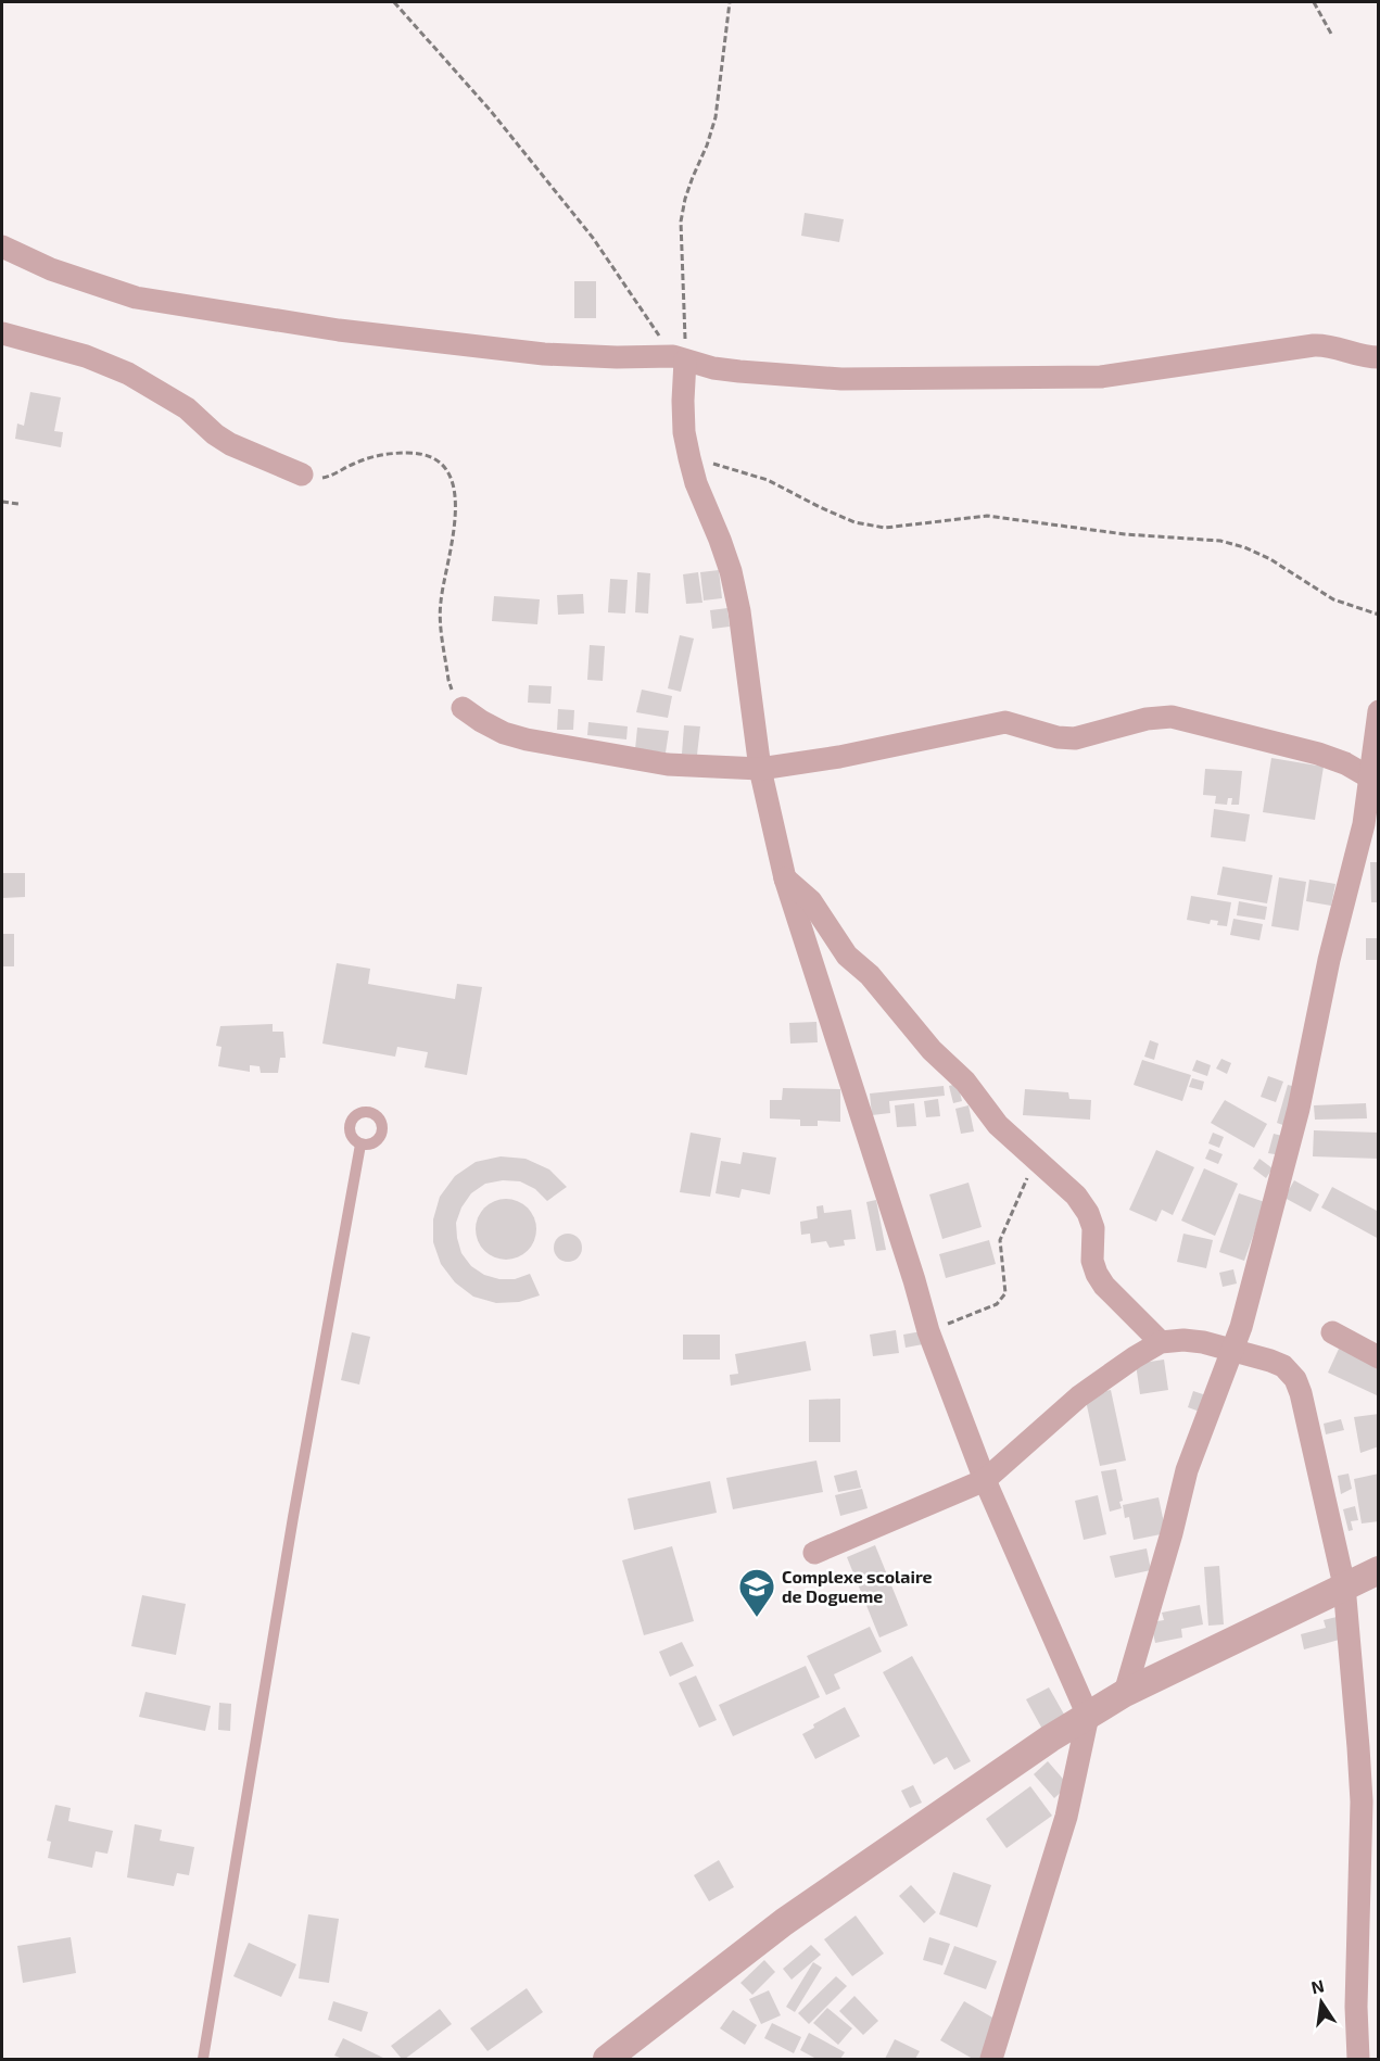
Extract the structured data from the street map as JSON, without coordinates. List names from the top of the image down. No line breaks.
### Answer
{"places":{"school or university":["Complexe scolaire de Dogueme"]},"north":"top"}
